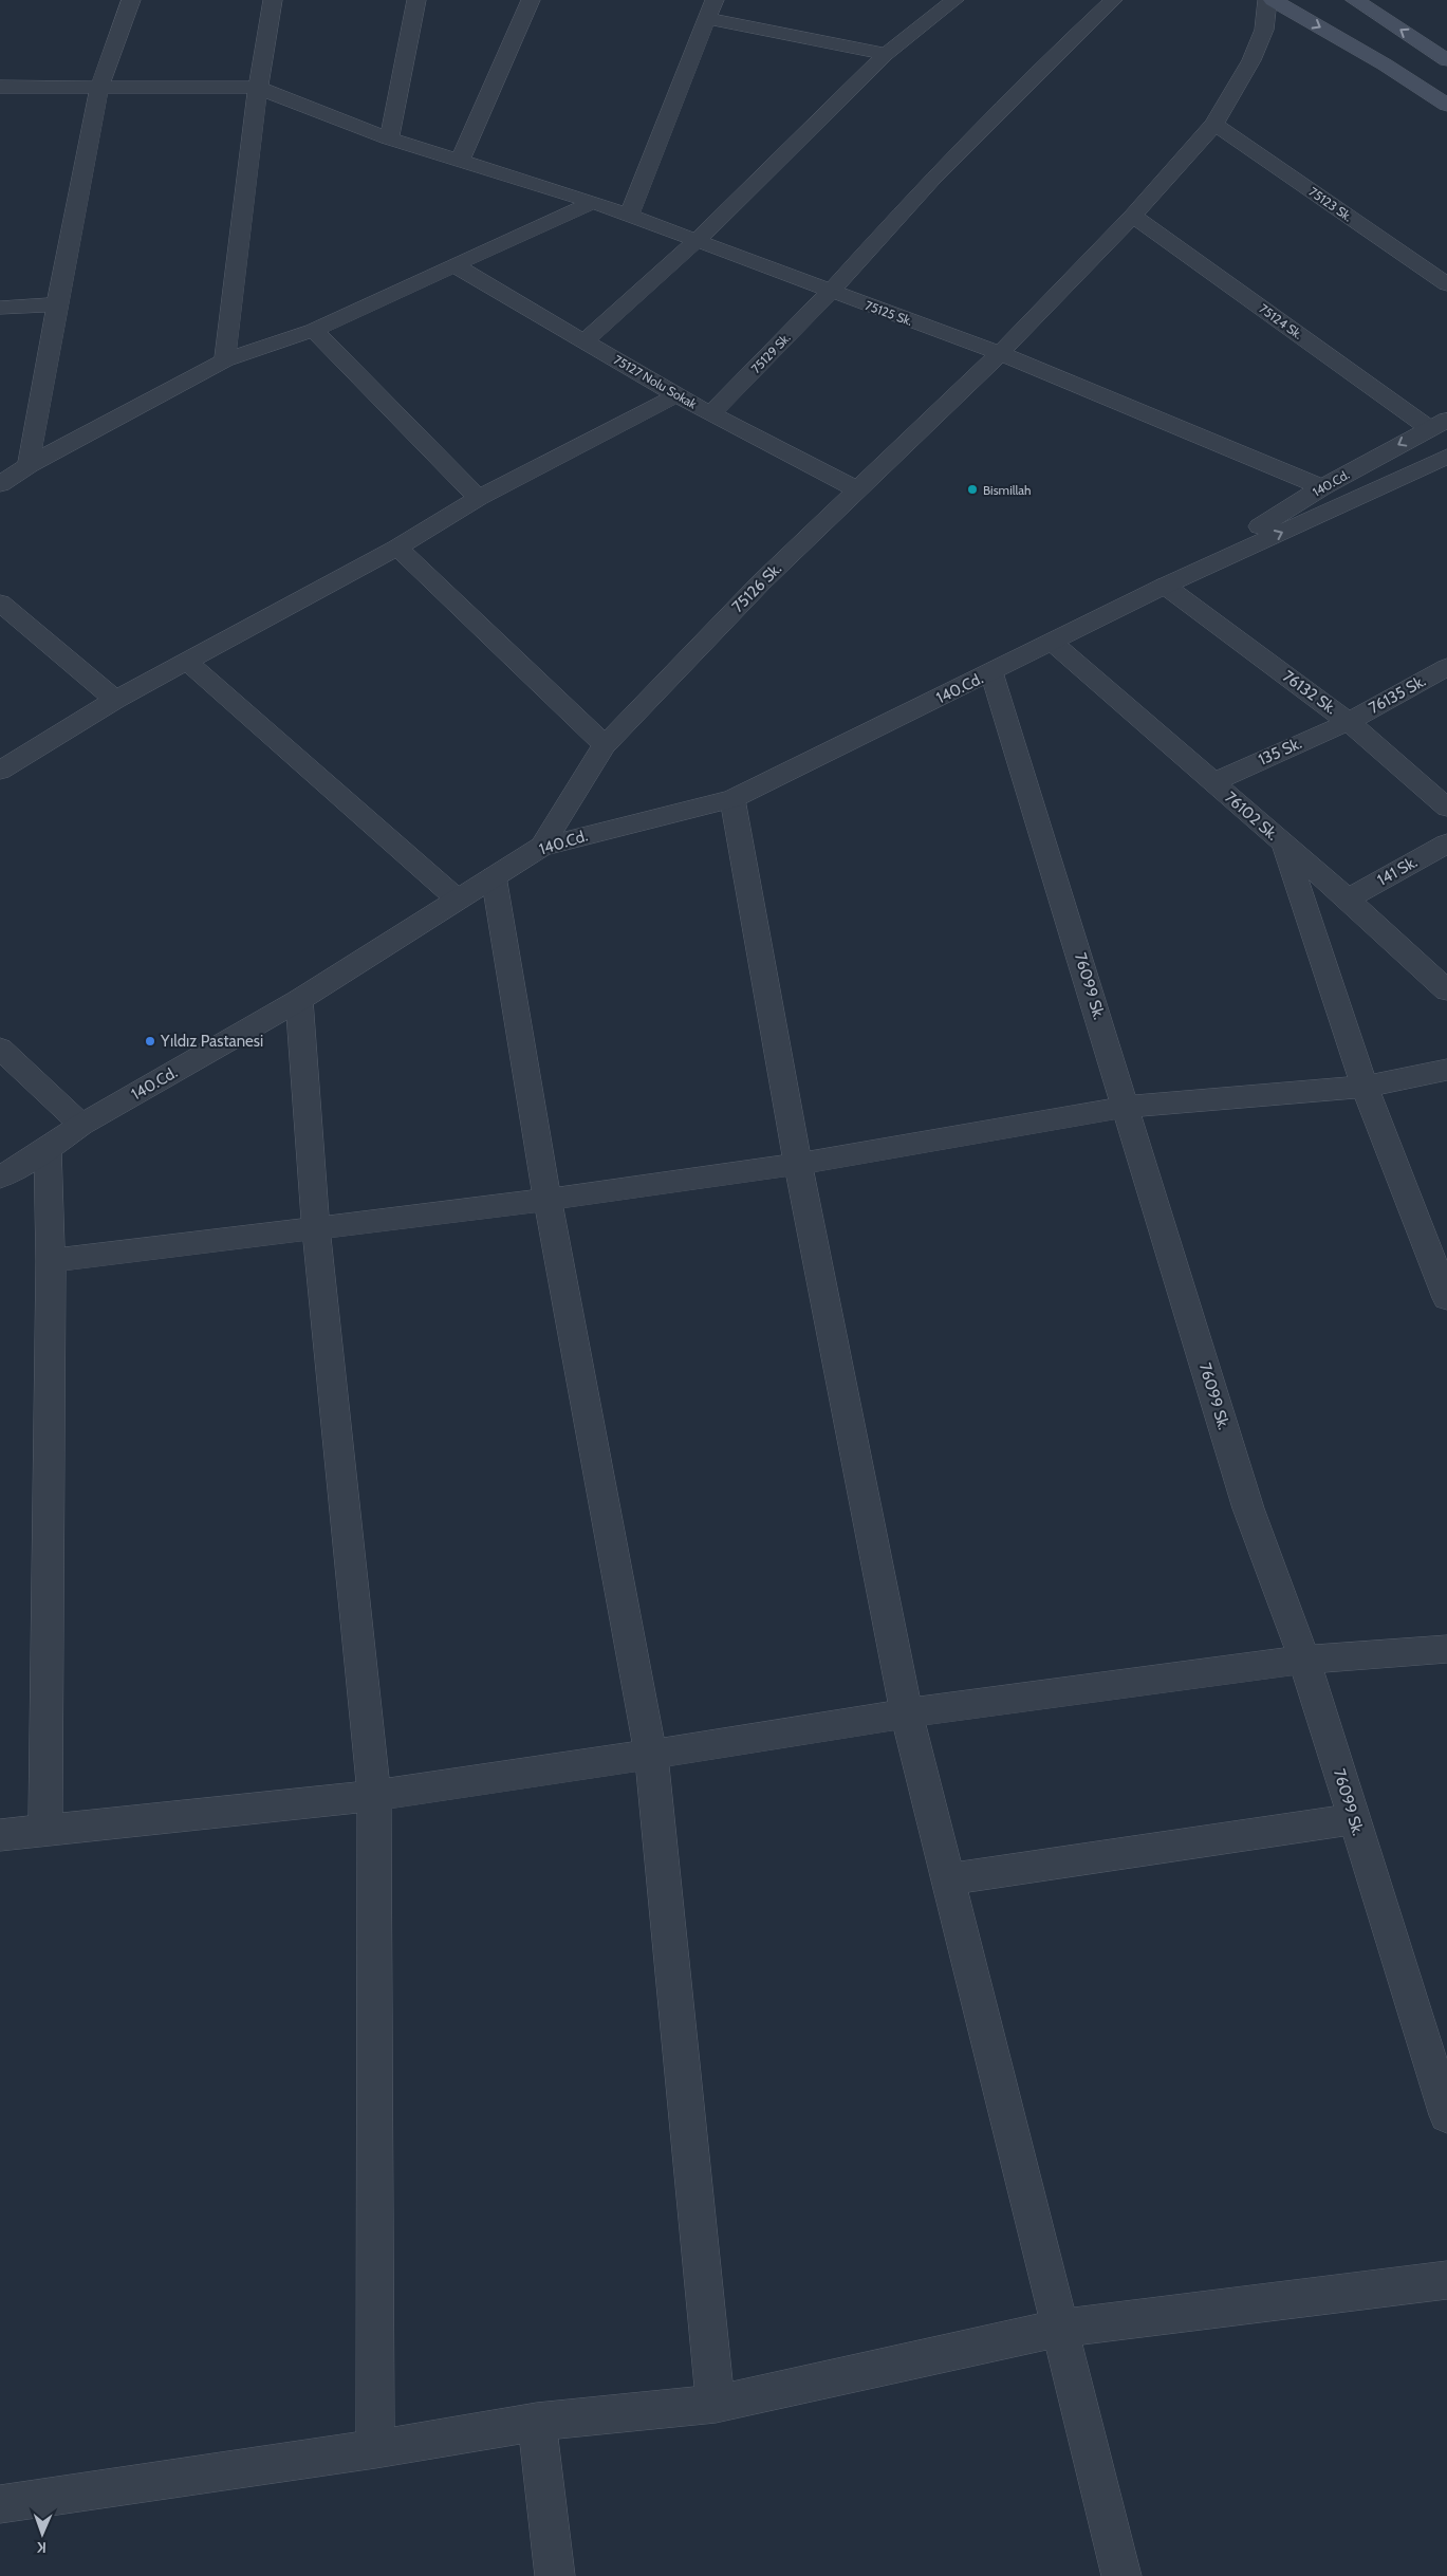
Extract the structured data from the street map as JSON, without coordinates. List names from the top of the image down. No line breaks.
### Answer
{"streets":{"street":["75123 Sk.","75125 Sk.","75124 Sk.","75129 Sk.","75127 Nolu Sokak","140.Cd.","75126 Sk.","76132 Sk.","76135 Sk.","135 Sk.","76102 Sk.","141 Sk.","76099 Sk."]},"crossings":[["75123 Sk.","75126 Sk."],["75125 Sk.","75129 Sk."],["75125 Sk.","140.Cd."],["75125 Sk.","75126 Sk."],["75124 Sk.","140.Cd."],["75124 Sk.","75126 Sk."],["75129 Sk.","75127 Nolu Sokak"],["75127 Nolu Sokak","75126 Sk."],["140.Cd.","75126 Sk."],["140.Cd.","76132 Sk."],["140.Cd.","76102 Sk."],["140.Cd.","76099 Sk."],["76132 Sk.","76135 Sk."],["76132 Sk.","135 Sk."],["76135 Sk.","135 Sk."],["135 Sk.","76102 Sk."],["76102 Sk.","141 Sk."]],"places":["Bismillah","Yıldız Pastanesi"],"north":"bottom"}
